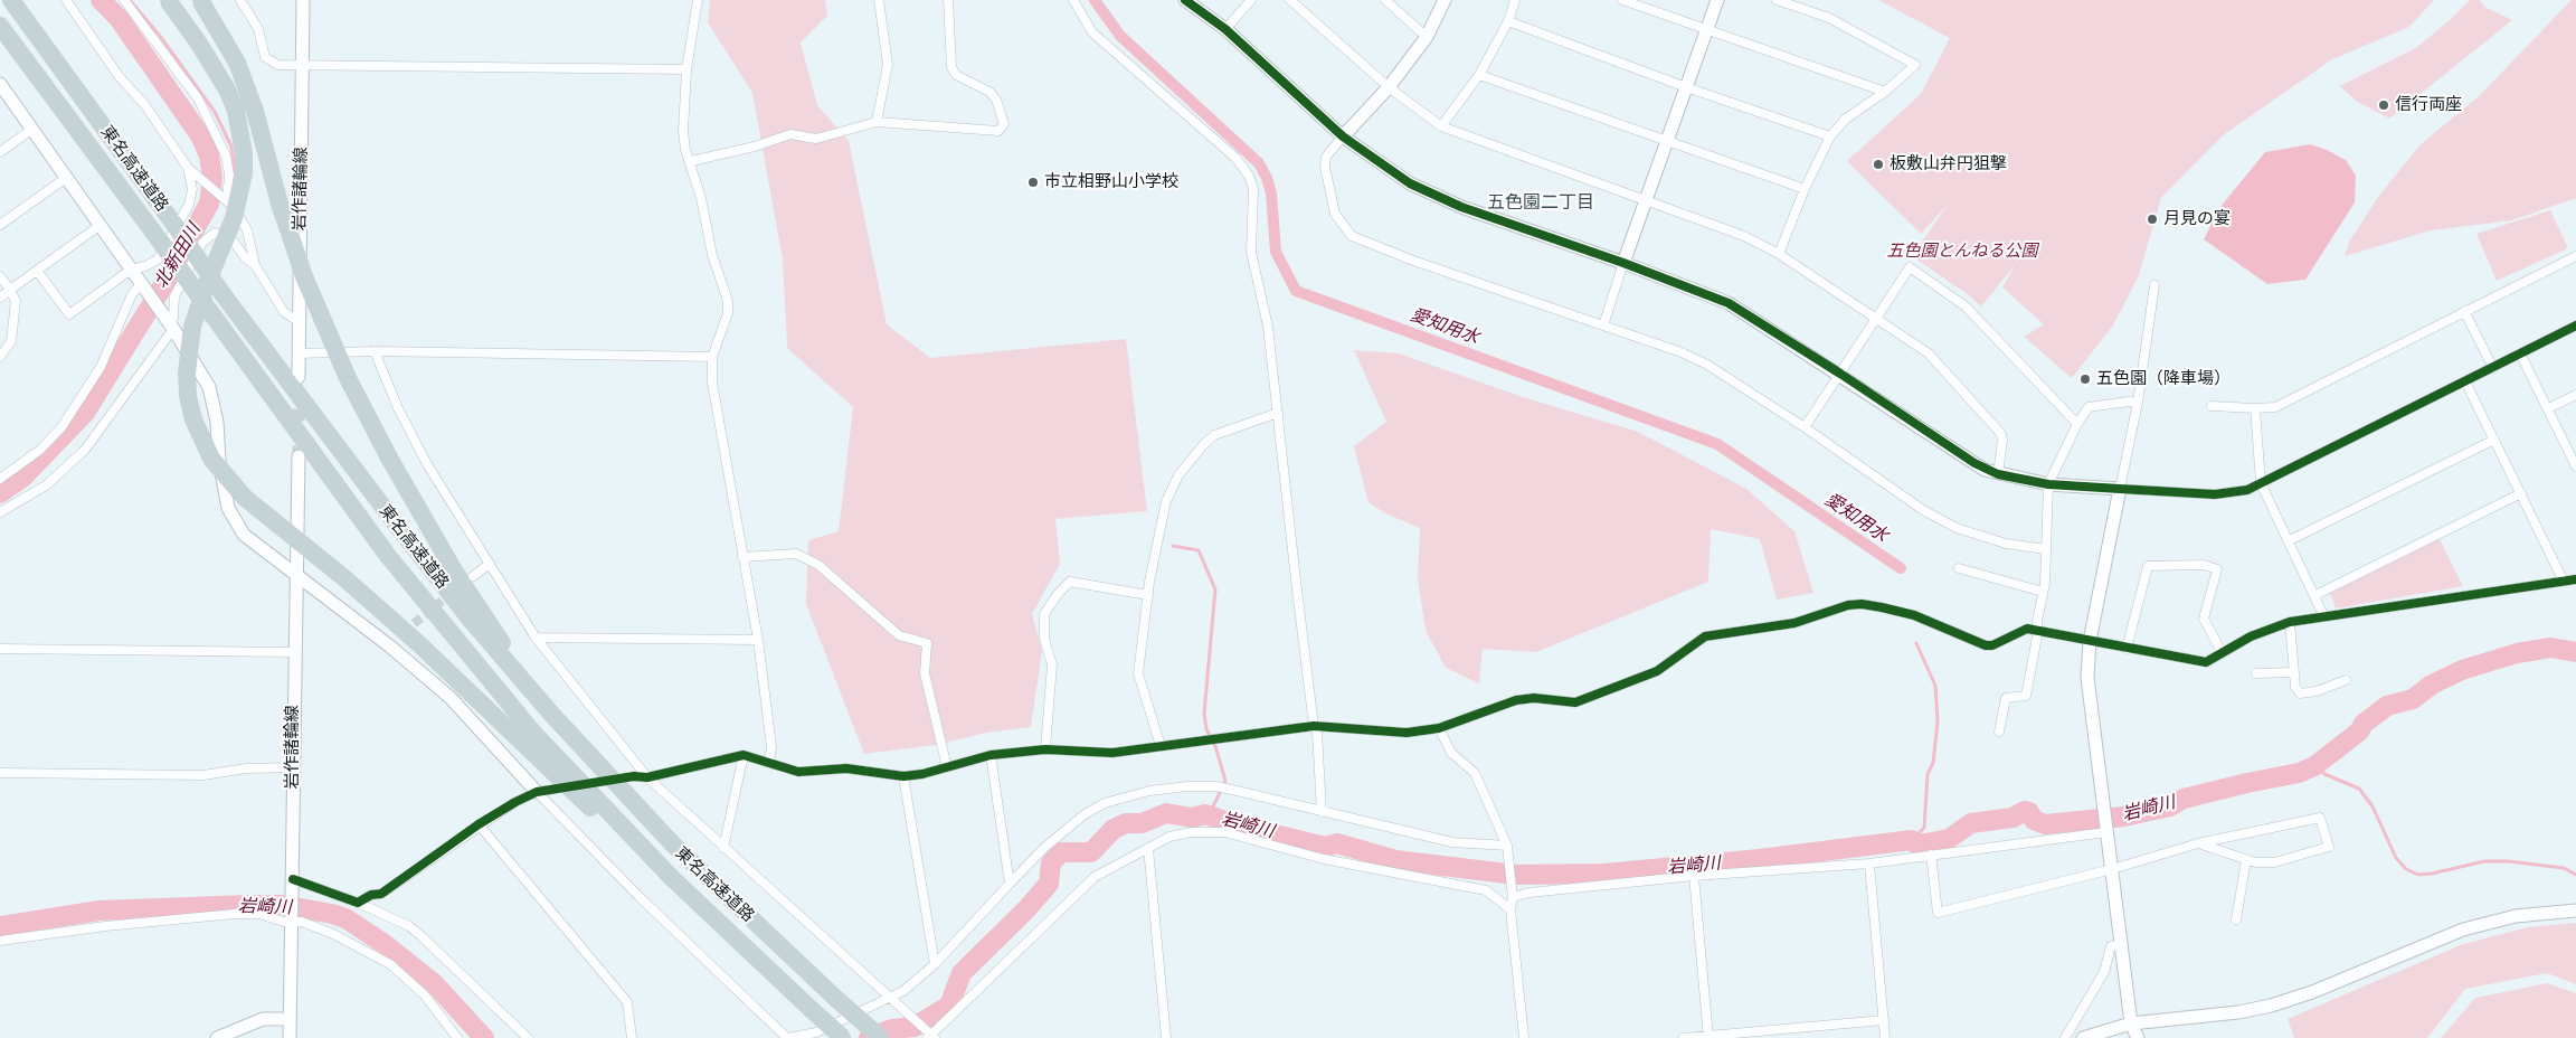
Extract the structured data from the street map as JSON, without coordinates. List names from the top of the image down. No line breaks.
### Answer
{"streets":{"highway":["東名高速道路"],"street":["岩作諸輪線"]},"districts":["五色園二丁目"],"water":["北新田川","愛知用水","岩崎川"],"parks":["五色園とんねる公園"],"places":["信行両座","板敷山弁円狙撃","市立相野山小学校","月見の宴","五色園（降車場）"]}
